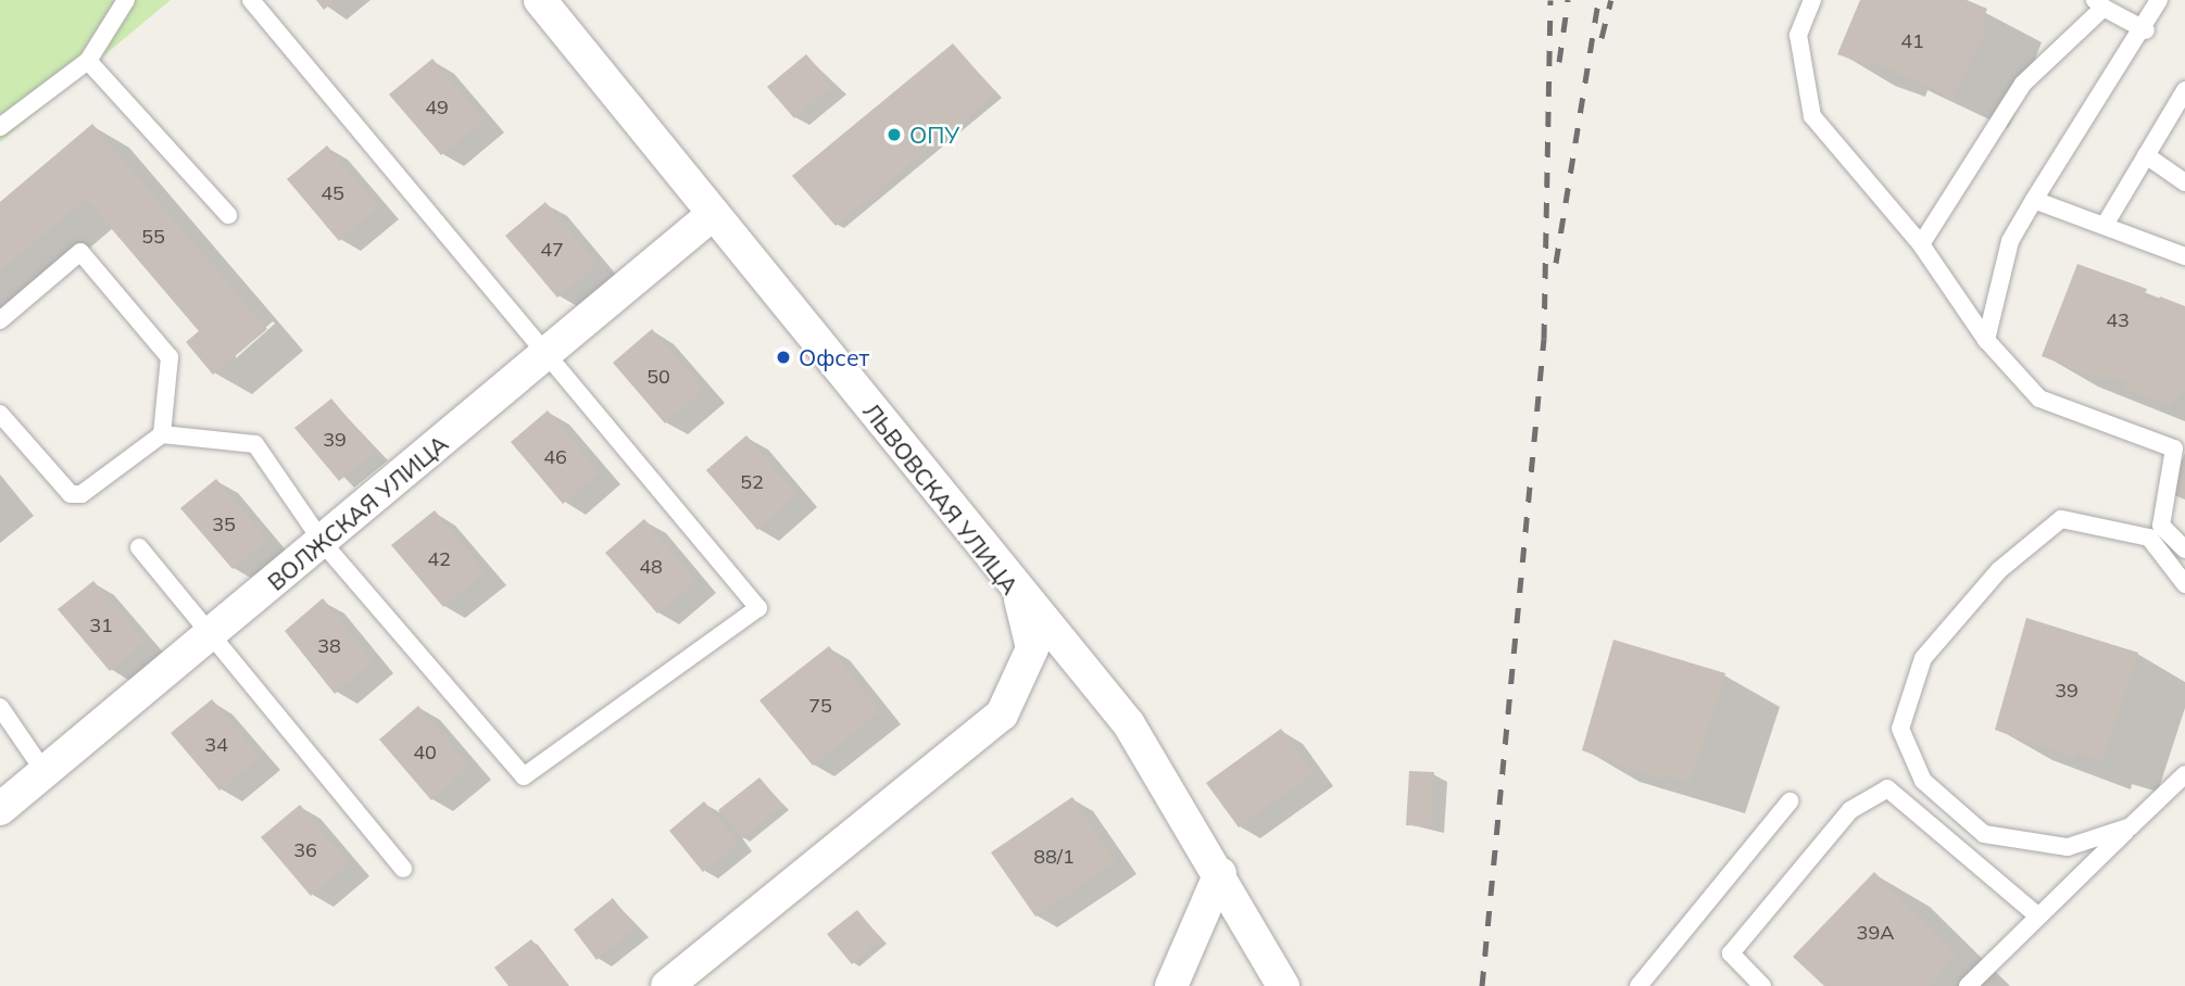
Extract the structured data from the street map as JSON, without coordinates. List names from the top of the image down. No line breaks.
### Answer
{"streets":{"street":["ЛЬВОВСКАЯ УЛИЦА","ВОЛЖСКАЯ УЛИЦА"]},"crossings":[["ЛЬВОВСКАЯ УЛИЦА","ВОЛЖСКАЯ УЛИЦА"]],"places":["ОПУ","Офсет"],"house_numbers":["41","49","45","55","47","43","50","39","46","52","35","42","48","31","38","39","75","34","40","36","88/1","39А"]}
